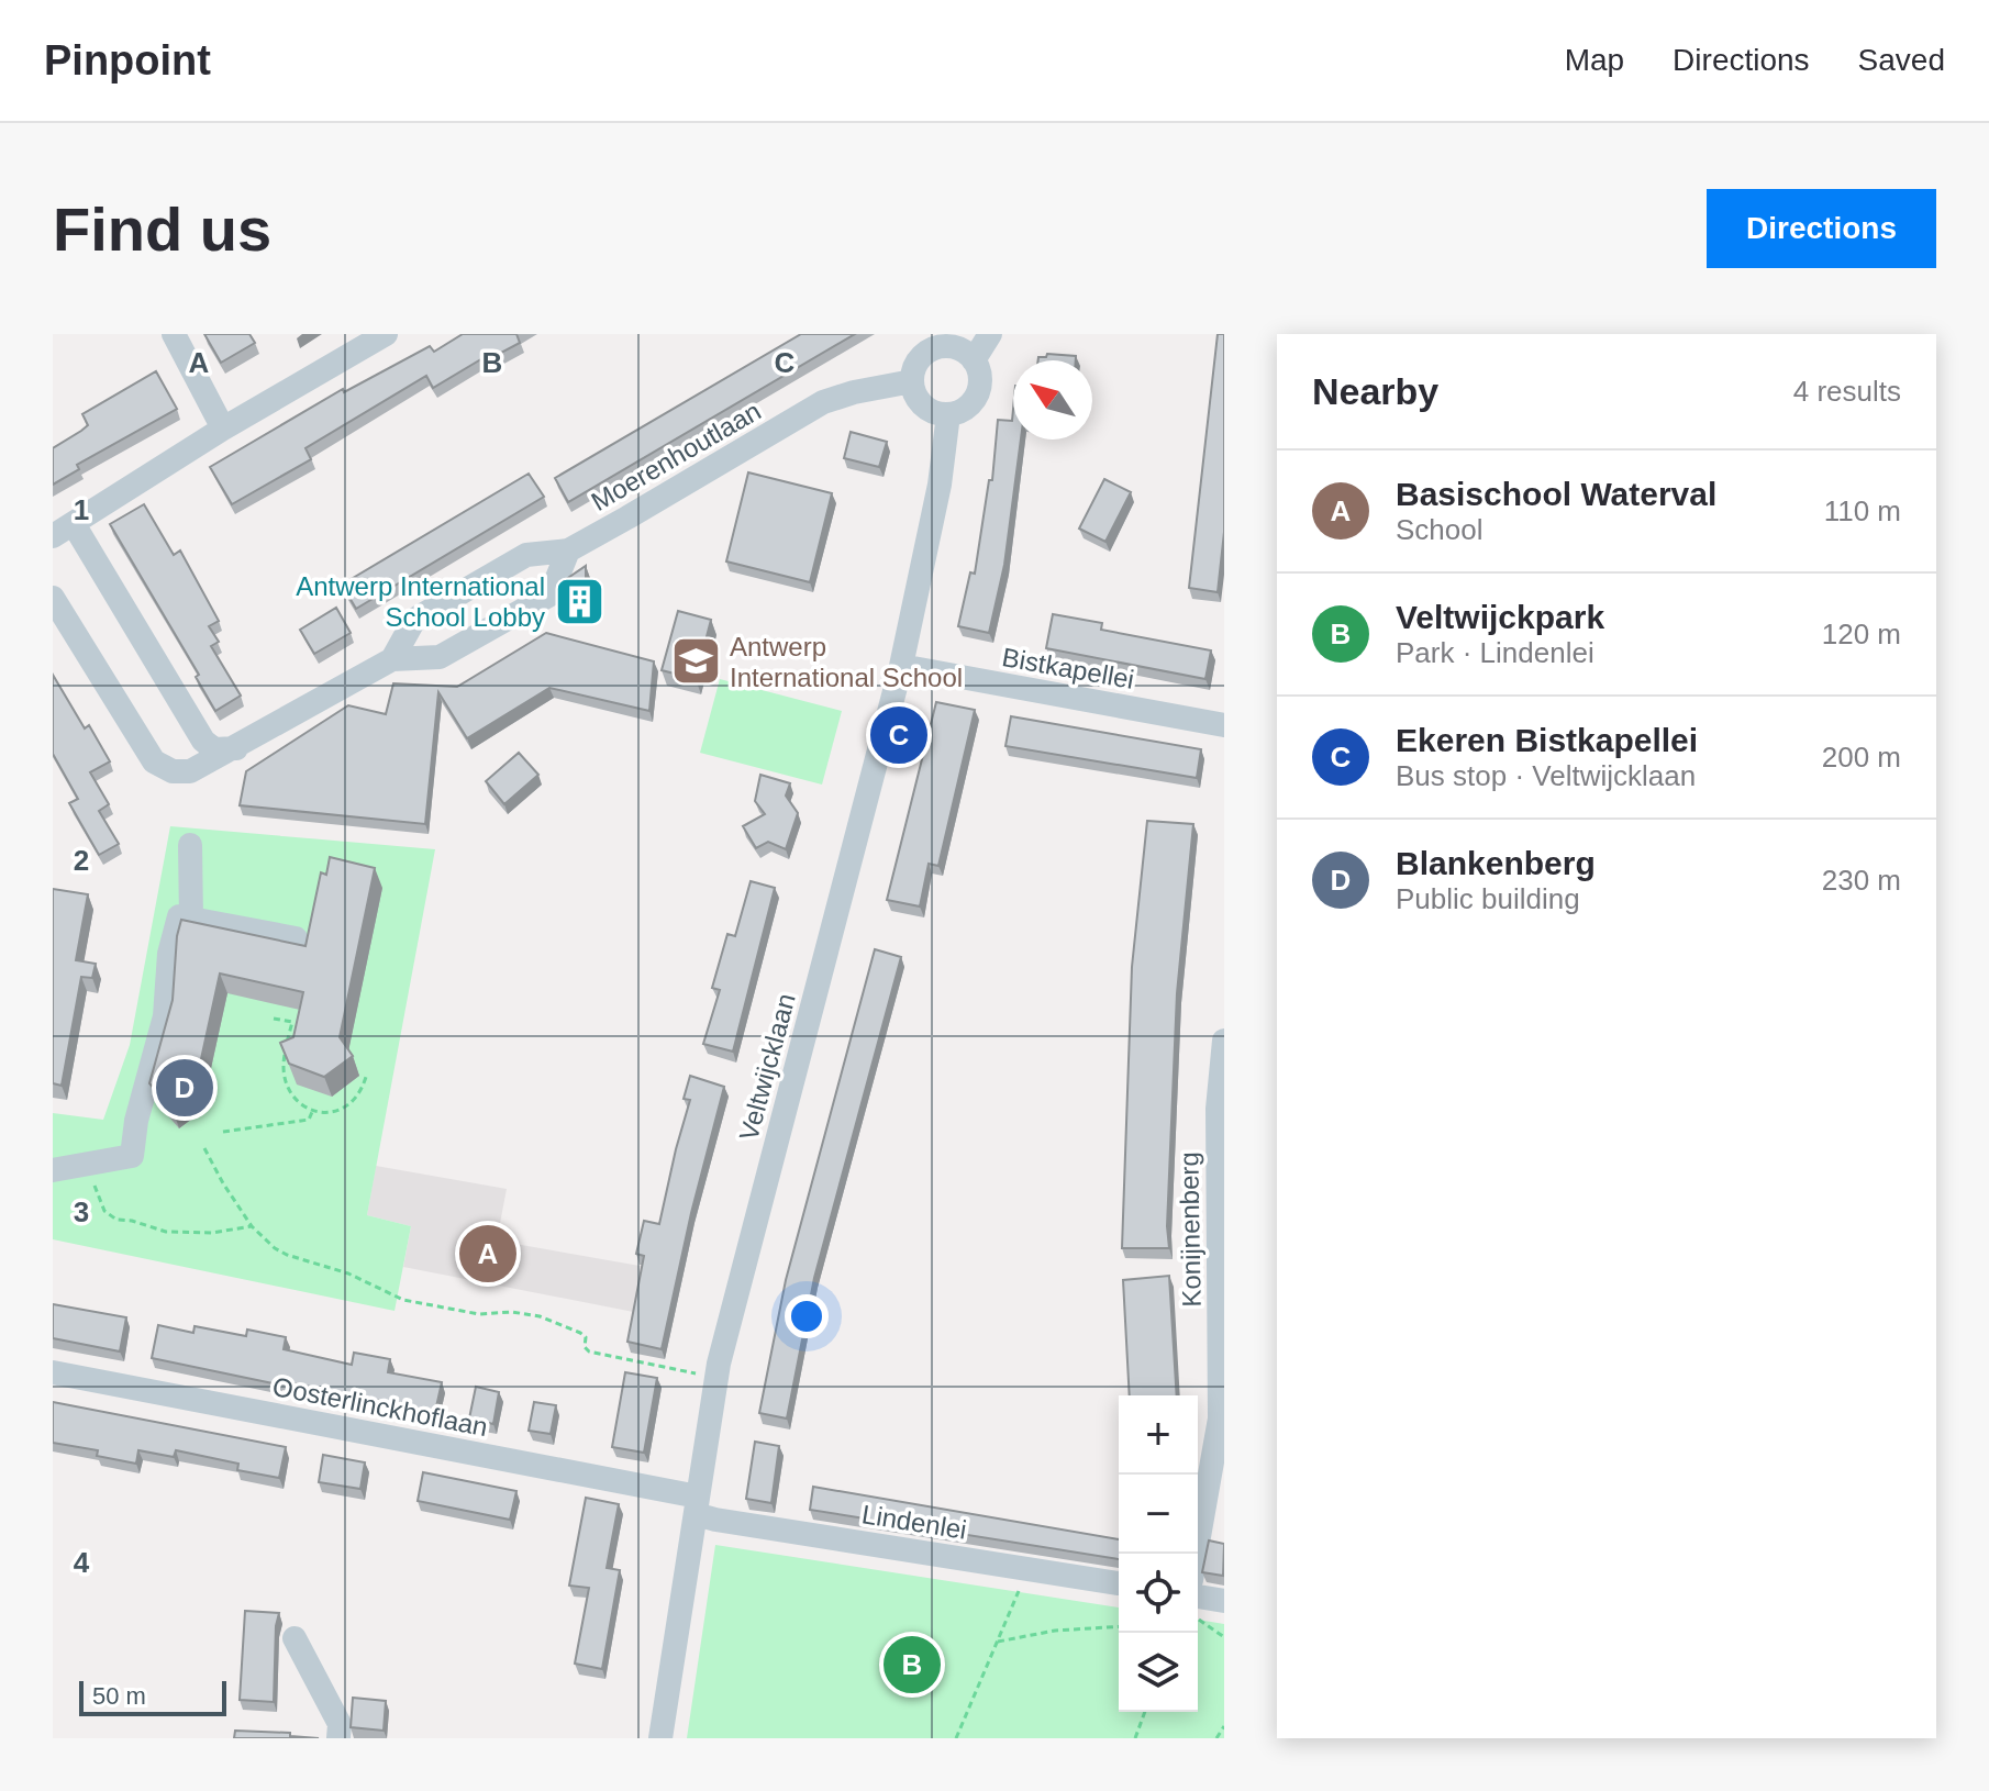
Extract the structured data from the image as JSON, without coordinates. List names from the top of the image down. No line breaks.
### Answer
{"streets":{"street":["Moerenhoutlaan","Bistkapellei","Veltwijcklaan","Konijnenberg","Oosterlinckhoflaan","Lindenlei"]},"crossings":[["Moerenhoutlaan","Veltwijcklaan"],["Bistkapellei","Veltwijcklaan"],["Veltwijcklaan","Oosterlinckhoflaan"],["Veltwijcklaan","Lindenlei"],["Oosterlinckhoflaan","Lindenlei"]],"places":{"building":["Antwerp International School Lobby"],"school or university":["Antwerp International School"]},"scale_bar":"50 m","north":"top left","page":{"header":"Pinpoint","nav":["Map","Directions","Saved"],"buttons":"Directions","title":"Find us","heading":["Nearby","4 results"],"list":[{"mark":"A","name":"Basischool Waterval","note":"School","value":"110 m"},{"mark":"B","name":"Veltwijckpark","note":"Park · Lindenlei","value":"120 m"},{"mark":"C","name":"Ekeren Bistkapellei","note":"Bus stop · Veltwijcklaan","value":"200 m"},{"mark":"D","name":"Blankenberg","note":"Public building","value":"230 m"}],"pins":["C","D","A","B"],"map_buttons":["+","−"],"scale":"50 m"},"grid":{"columns":["A","B","C"],"rows":["1","2","3","4"]}}
